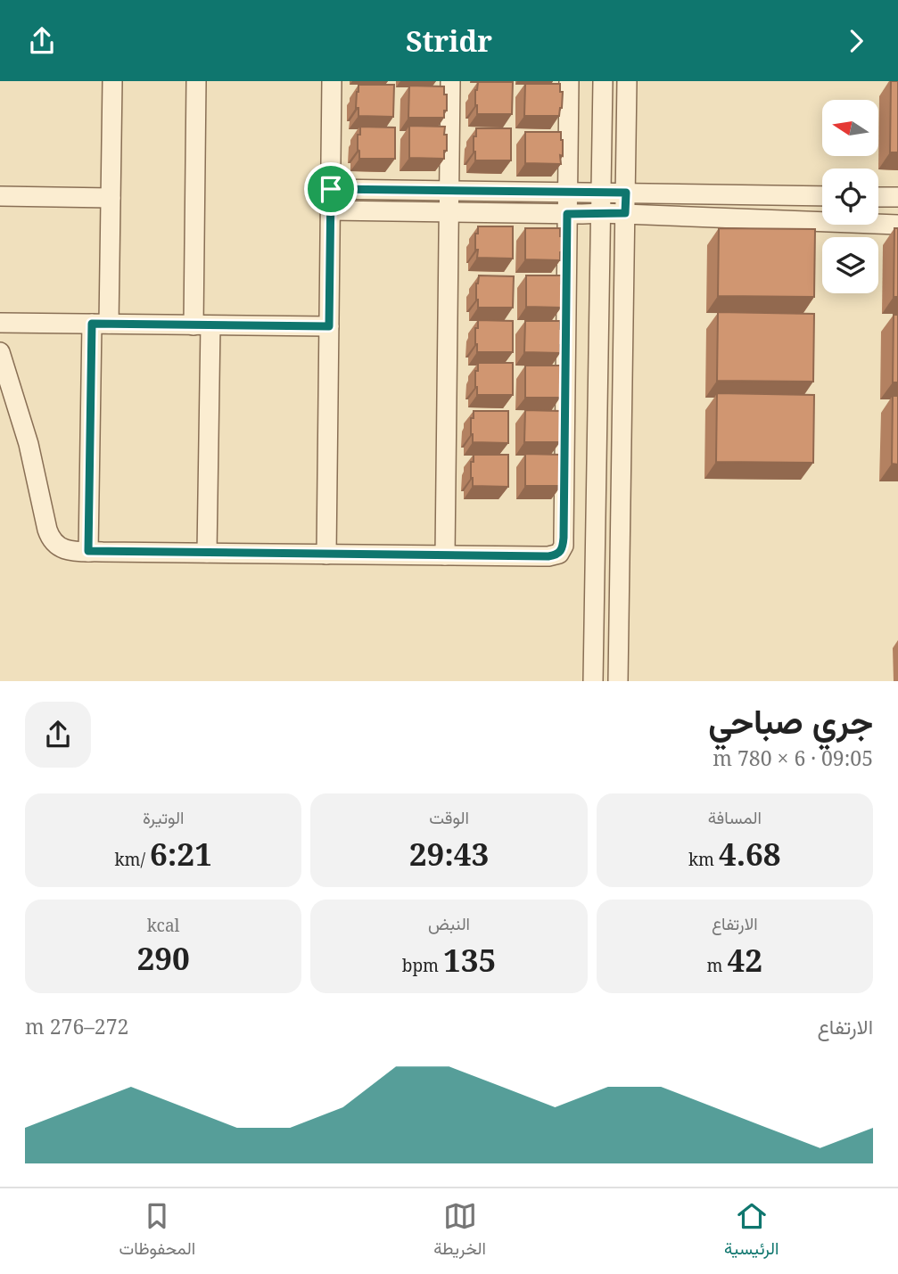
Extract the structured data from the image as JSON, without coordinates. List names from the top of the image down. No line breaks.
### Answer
{"north":"left","page":{"header":"Stridr","heading":["جري صباحي","09:05 · 6 × 780 m"],"stats":[["المسافة","4.68 km"],["الوقت","29:43"],["الوتيرة","6:21 /km"],["الارتفاع","42 m"],["النبض","135 bpm"],["kcal","290"]],"chart":["الارتفاع","272–276 m"],"tabs":["الرئيسية","الخريطة","المحفوظات"]}}
